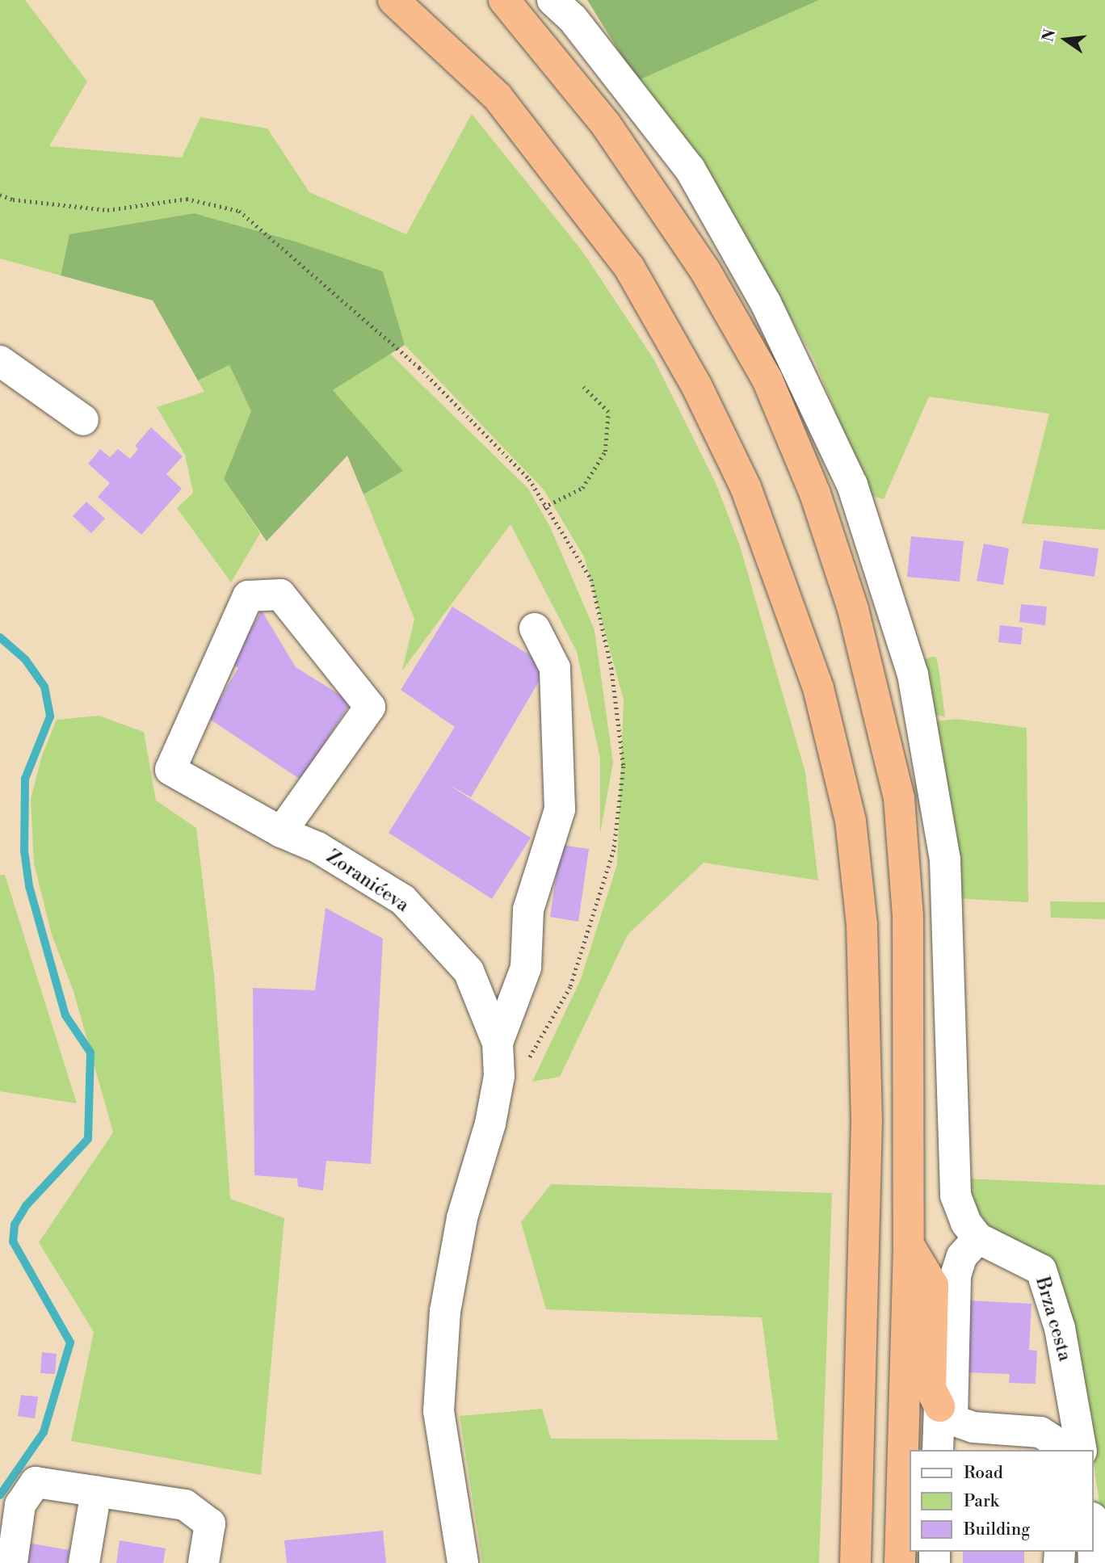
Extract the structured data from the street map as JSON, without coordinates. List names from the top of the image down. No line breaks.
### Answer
{"streets":{"street":["Zoranićeva","Brza cesta"]},"legend":["Road","Park","Building"],"north":"left"}
